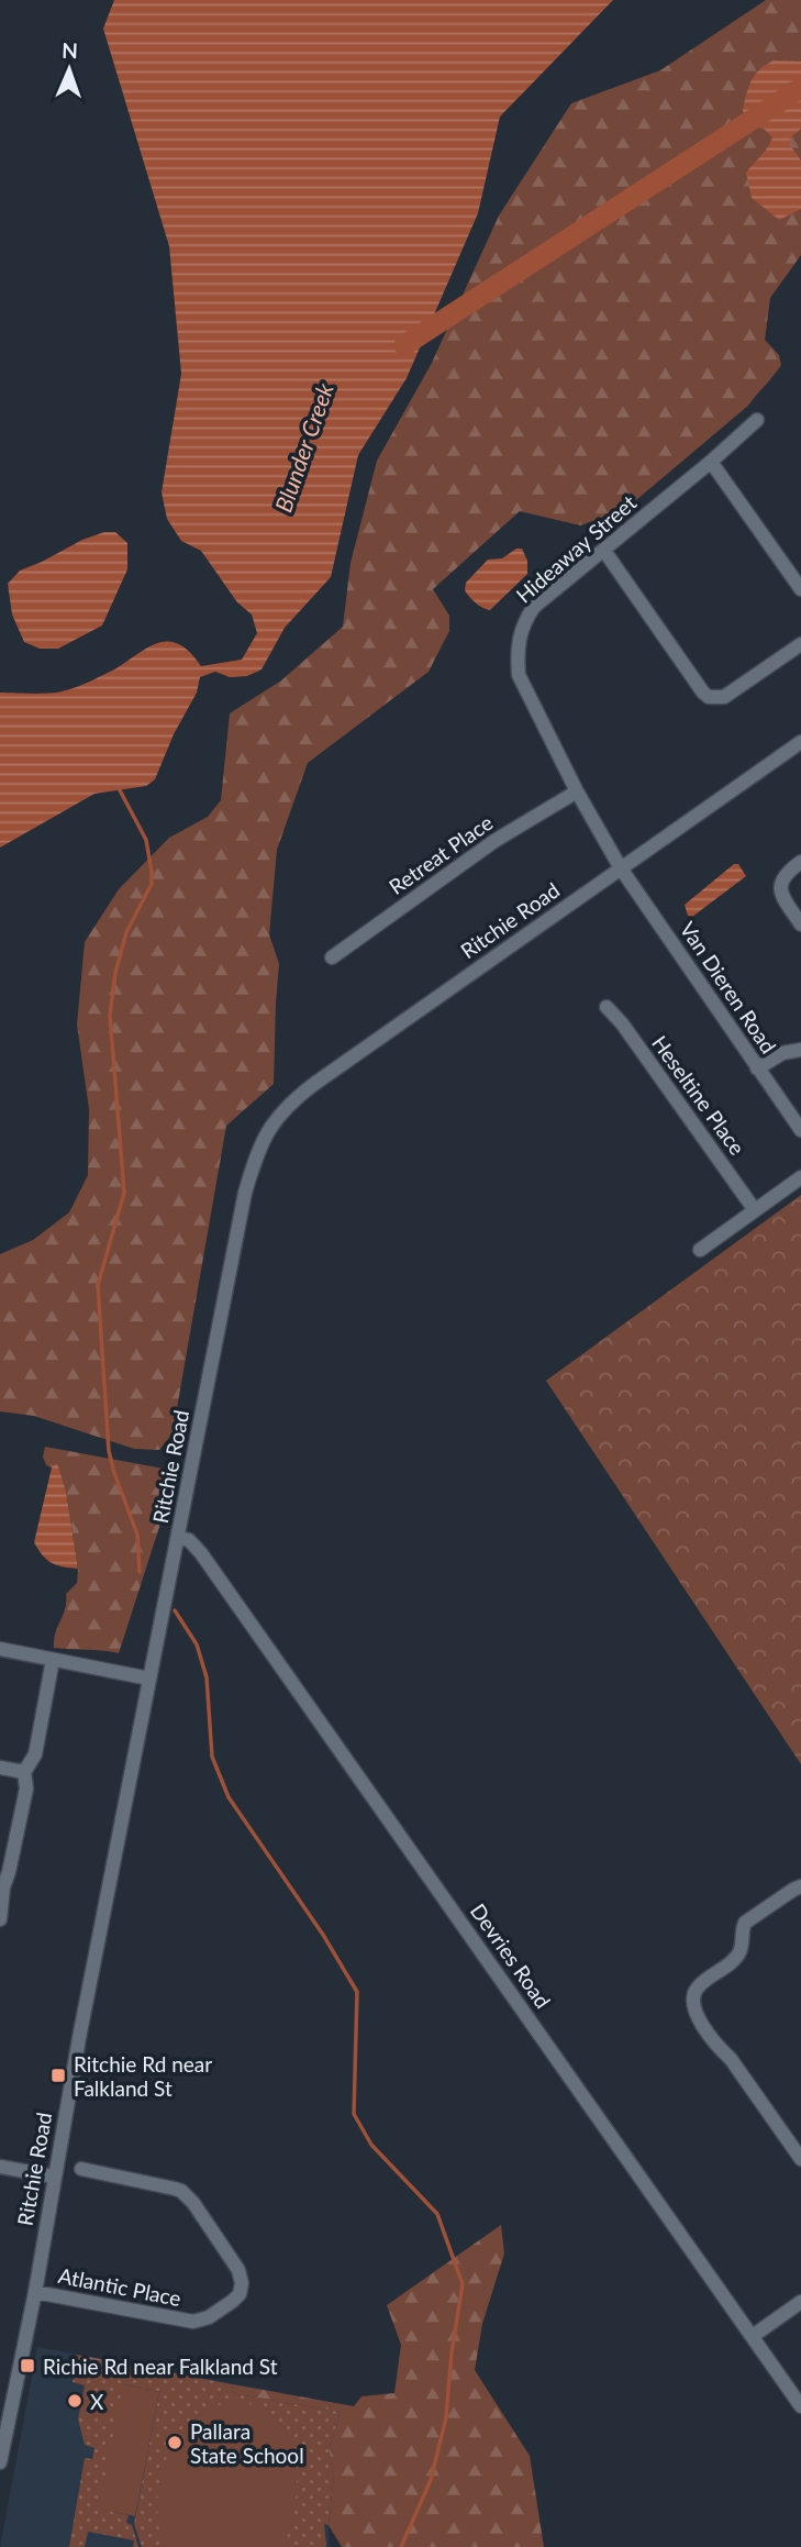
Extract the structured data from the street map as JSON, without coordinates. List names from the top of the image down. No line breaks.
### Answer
{"streets":{"street":["Hideaway Street","Retreat Place","Ritchie Road","Van Dieren Road","Heseltine Place","Devries Road","Atlantic Place"]},"crossings":[["Hideaway Street","Retreat Place"],["Hideaway Street","Ritchie Road"],["Hideaway Street","Van Dieren Road"],["Ritchie Road","Van Dieren Road"],["Ritchie Road","Devries Road"],["Ritchie Road","Atlantic Place"]],"water":["Blunder Creek"],"places":{"transit":["Ritchie Rd near Falkland St","Richie Rd near Falkland St"],"other":["X","Pallara State School"]},"north":"top"}
